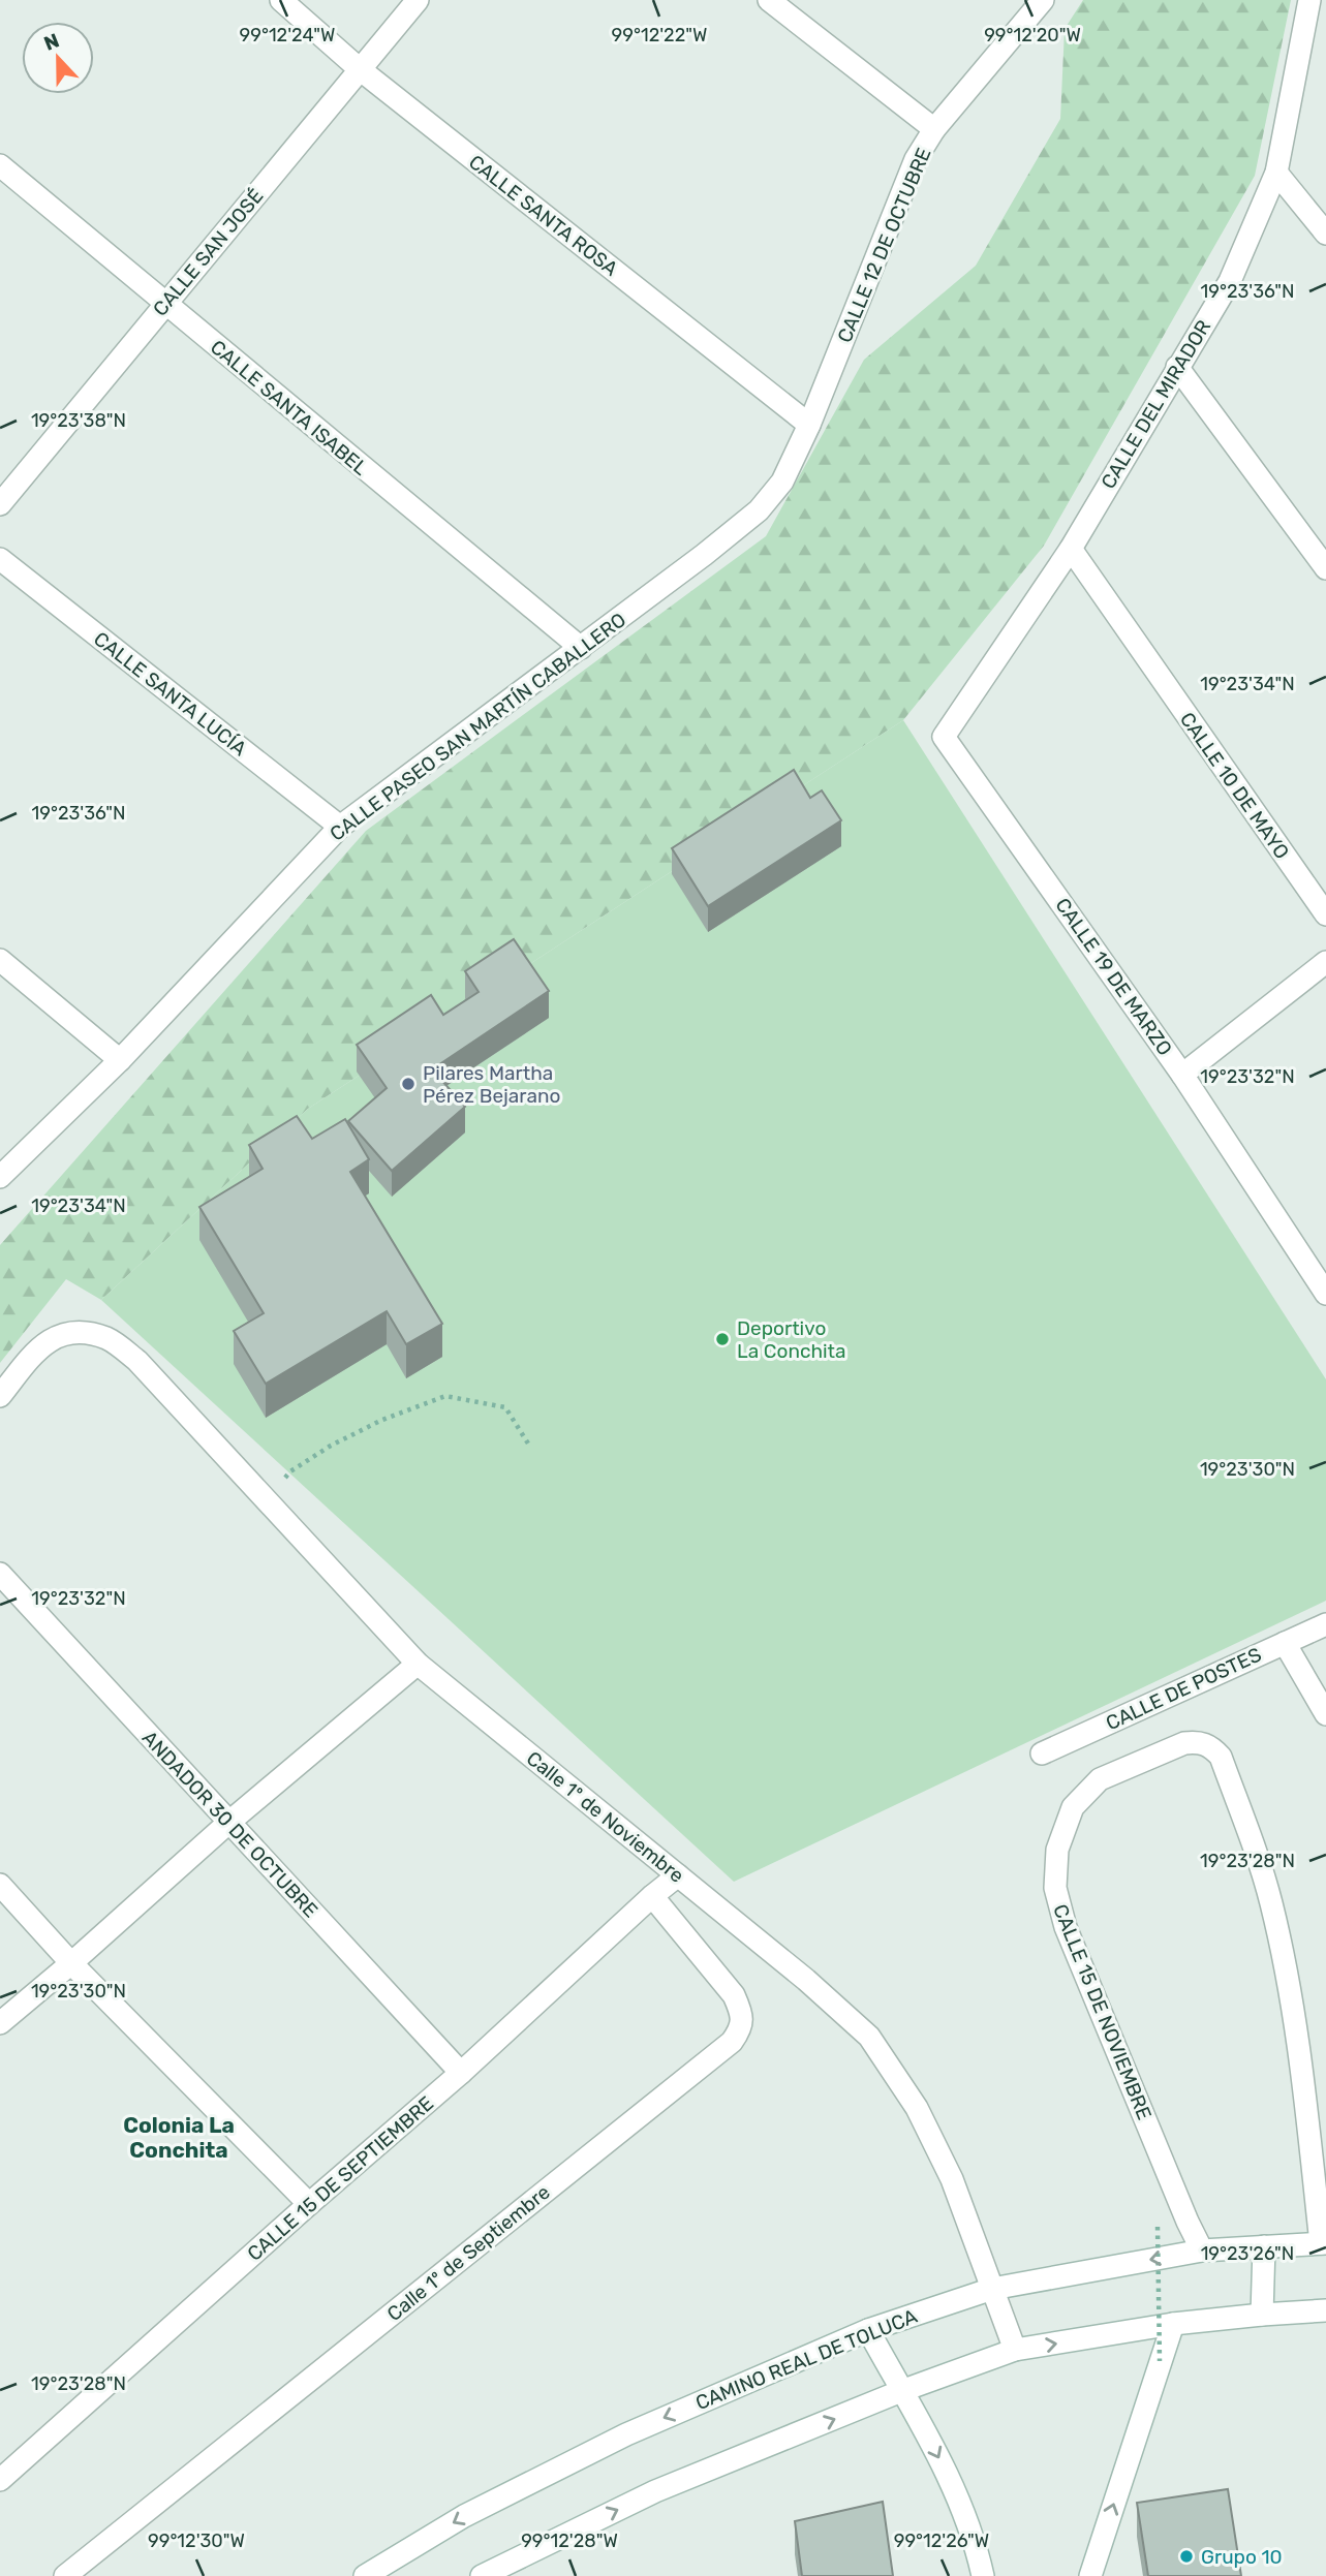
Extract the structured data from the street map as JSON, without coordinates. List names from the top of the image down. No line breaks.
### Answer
{"streets":{"street":["CALLE SANTA ROSA","CALLE 12 DE OCTUBRE","CALLE SAN JOSÉ","CALLE DEL MIRADOR","CALLE SANTA ISABEL","CALLE SANTA LUCÍA","CALLE PASEO SAN MARTÍN CABALLERO","CALLE 10 DE MAYO","CALLE 19 DE MARZO","CALLE DE POSTES","Calle 1º de Noviembre","ANDADOR 30 DE OCTUBRE","CALLE 15 DE NOVIEMBRE","CALLE 15 DE SEPTIEMBRE","Calle 1º de Septiembre","CAMINO REAL DE TOLUCA"]},"crossings":[["CALLE SANTA ROSA","CALLE 12 DE OCTUBRE"],["CALLE SANTA ROSA","CALLE SAN JOSÉ"],["CALLE 12 DE OCTUBRE","CALLE PASEO SAN MARTÍN CABALLERO"],["CALLE SAN JOSÉ","CALLE SANTA ISABEL"],["CALLE DEL MIRADOR","CALLE 10 DE MAYO"],["CALLE DEL MIRADOR","CALLE 19 DE MARZO"],["CALLE SANTA ISABEL","CALLE PASEO SAN MARTÍN CABALLERO"],["CALLE SANTA LUCÍA","CALLE PASEO SAN MARTÍN CABALLERO"],["Calle 1º de Noviembre","CALLE 15 DE SEPTIEMBRE"],["Calle 1º de Noviembre","CAMINO REAL DE TOLUCA"],["ANDADOR 30 DE OCTUBRE","CALLE 15 DE SEPTIEMBRE"],["CALLE 15 DE NOVIEMBRE","CAMINO REAL DE TOLUCA"],["CALLE 15 DE SEPTIEMBRE","Calle 1º de Septiembre"]],"districts":["Colonia La Conchita"],"places":["Pilares Martha Pérez Bejarano","Deportivo La Conchita","Grupo 10"],"north":"top","coordinates":["99°12'24\"W","99°12'22\"W","99°12'20\"W","19°23'36\"N","19°23'38\"N","19°23'34\"N","19°23'32\"N","19°23'30\"N","19°23'28\"N","19°23'26\"N","99°12'30\"W","99°12'28\"W","99°12'26\"W"]}
